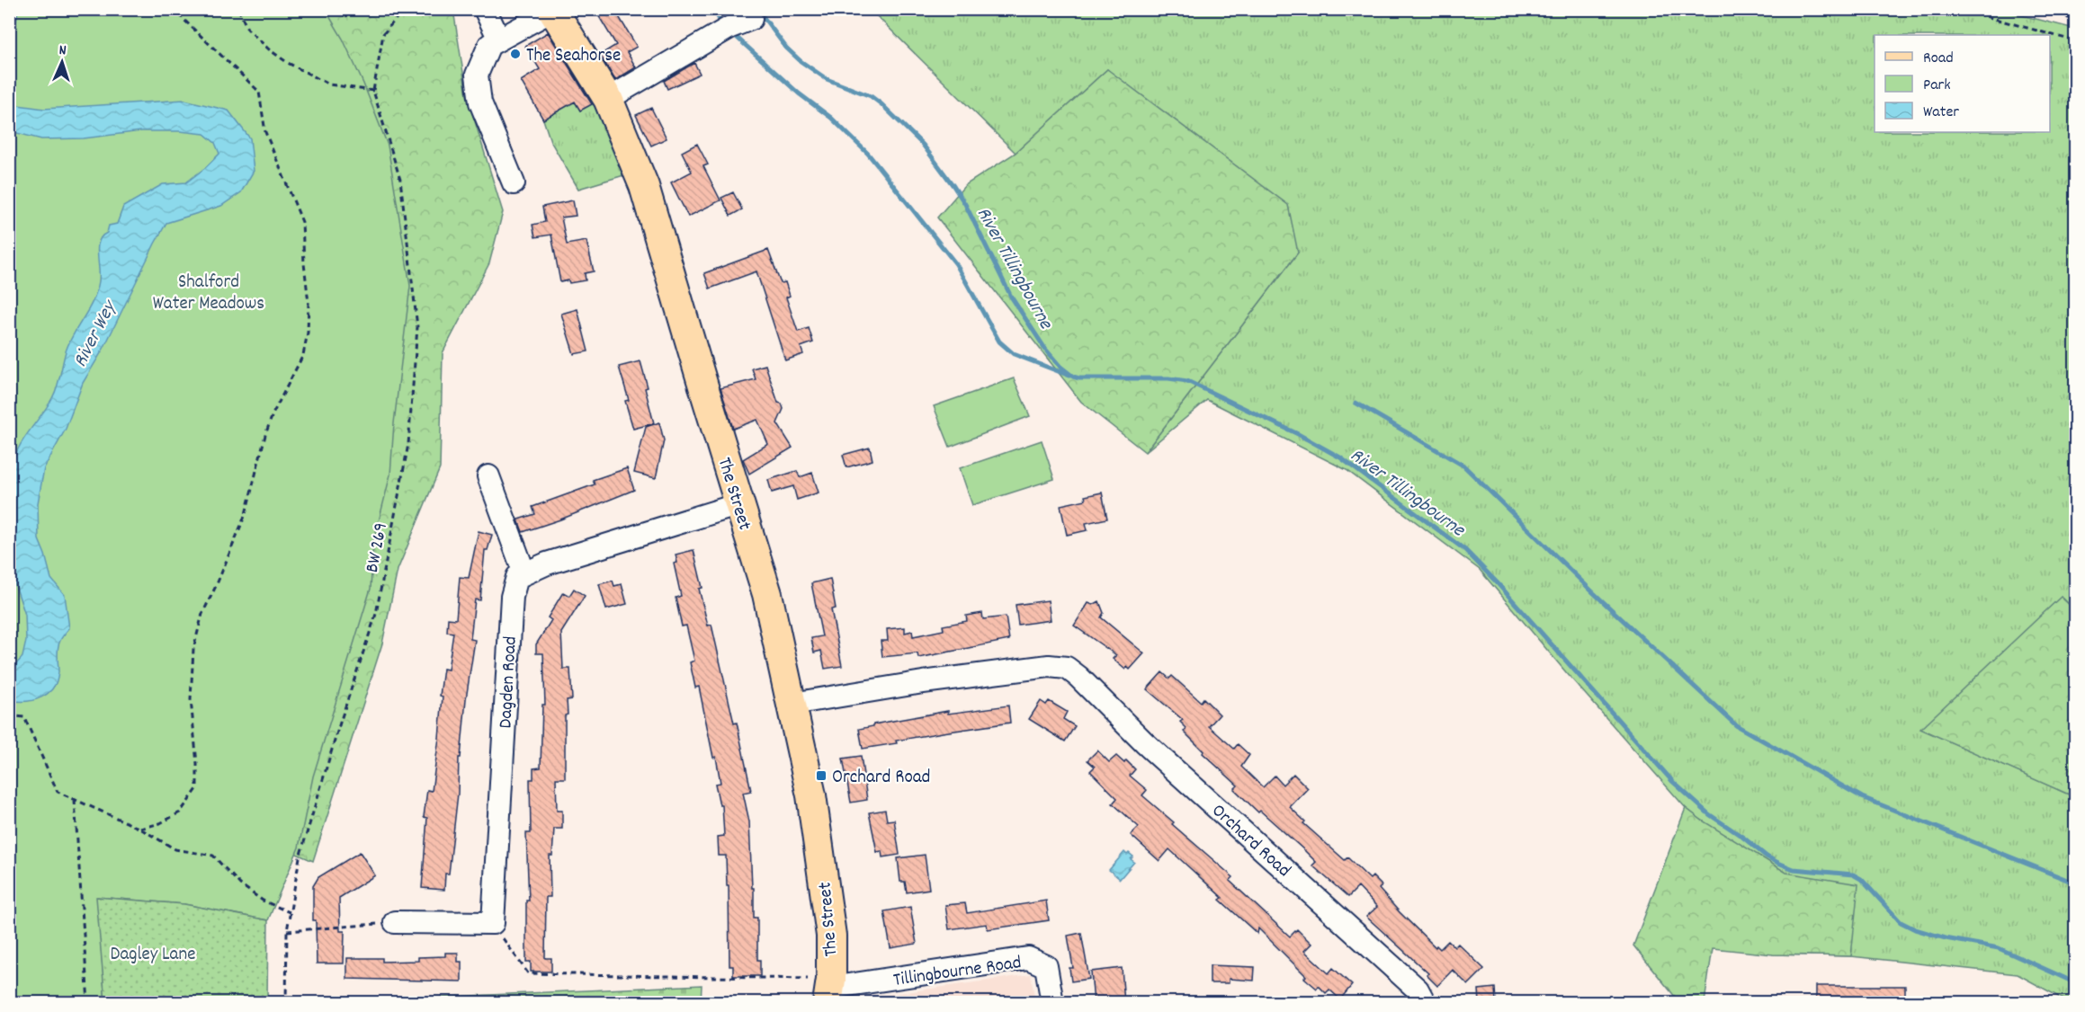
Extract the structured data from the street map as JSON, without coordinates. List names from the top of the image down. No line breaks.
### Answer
{"streets":{"main road":["The Street"],"street":["Dagden Road","Orchard Road","Tillingbourne Road"],"path":["BW 269"]},"crossings":[["The Street","Orchard Road"],["The Street","Tillingbourne Road"]],"water":["River Tillingbourne","River Wey"],"parks":["Shalford Water Meadows","Dagley Lane"],"places":{"other":["The Seahorse"],"transit":["Orchard Road"]},"legend":["Road","Park","Water"],"north":"top"}
